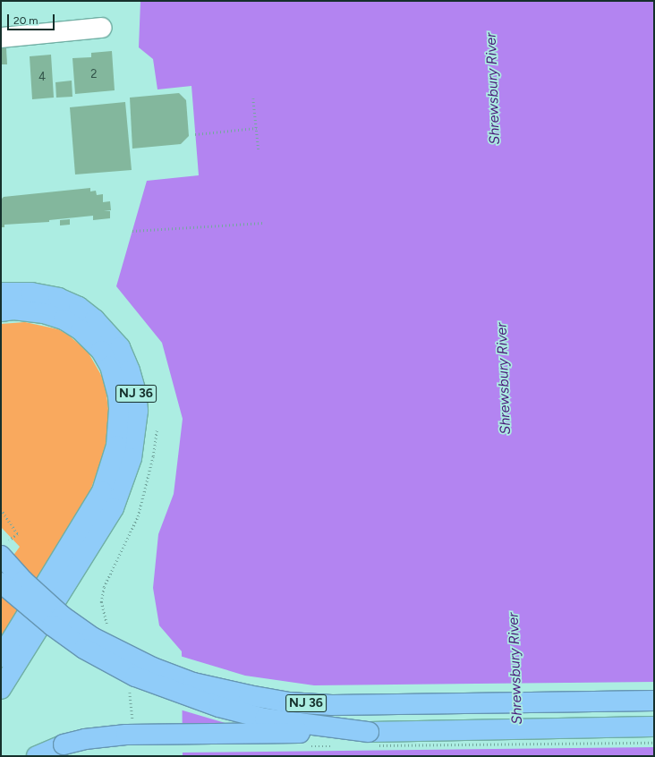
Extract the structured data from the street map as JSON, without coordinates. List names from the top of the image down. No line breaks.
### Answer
{"streets":{"highway":["NJ 36"]},"water":["Shrewsbury River"],"house_numbers":["2","4"],"scale_bar":"20 m"}
